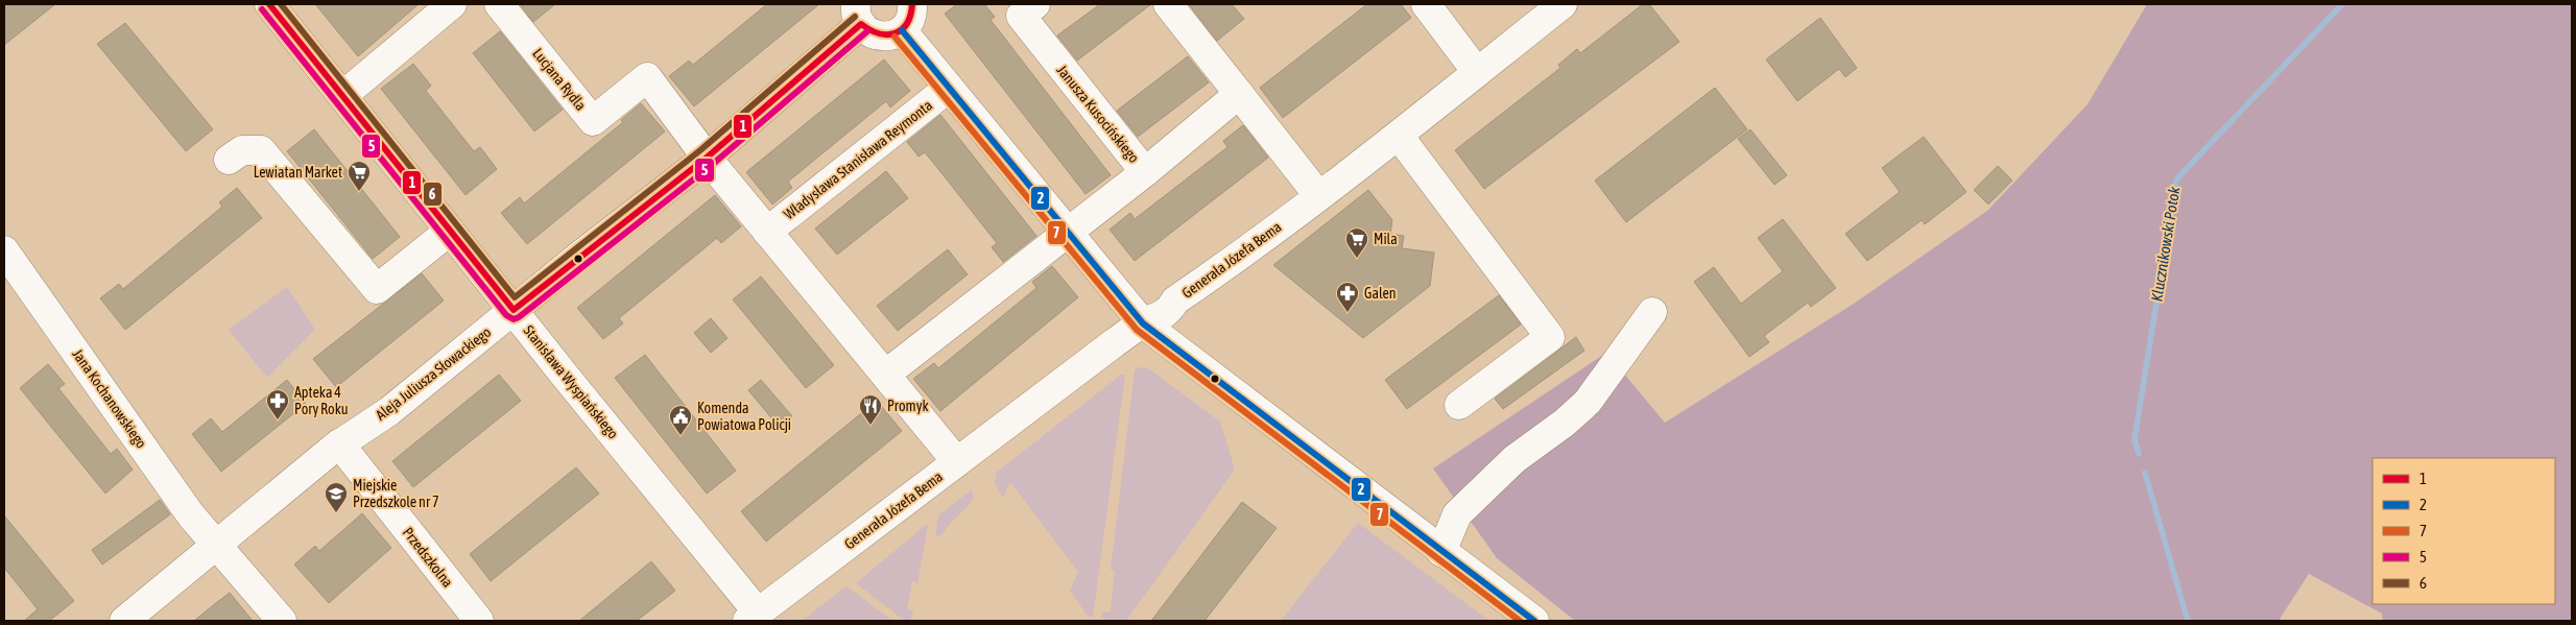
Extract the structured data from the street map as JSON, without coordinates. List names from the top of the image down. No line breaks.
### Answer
{"streets":{"street":["Lucjana Rydla","Janusza Kusocińskiego","Władysława Stanisława Reymonta","Generała Józefa Bema","Aleja Juliusza Słowackiego","Stanisława Wyspiańskiego","Jana Kochanowskiego","Przedszkolna"]},"crossings":[["Lucjana Rydla","Aleja Juliusza Słowackiego"],["Generała Józefa Bema","Stanisława Wyspiańskiego"],["Aleja Juliusza Słowackiego","Stanisława Wyspiańskiego"],["Aleja Juliusza Słowackiego","Jana Kochanowskiego"],["Aleja Juliusza Słowackiego","Przedszkolna"]],"water":["Klucznikowski Potok"],"places":{"supermarket":["Lewiatan Market","Mila"],"pharmacy":["Galen","Apteka 4 Pory Roku"],"restaurant":["Promyk"],"public building":["Komenda Powiatowa Policji"],"school or university":["Miejskie Przedszkole nr 7"]},"lines":["transit line 1","transit line 6","transit line 5","transit line 2","transit line 7"],"legend":["1","2","7","5","6"]}
